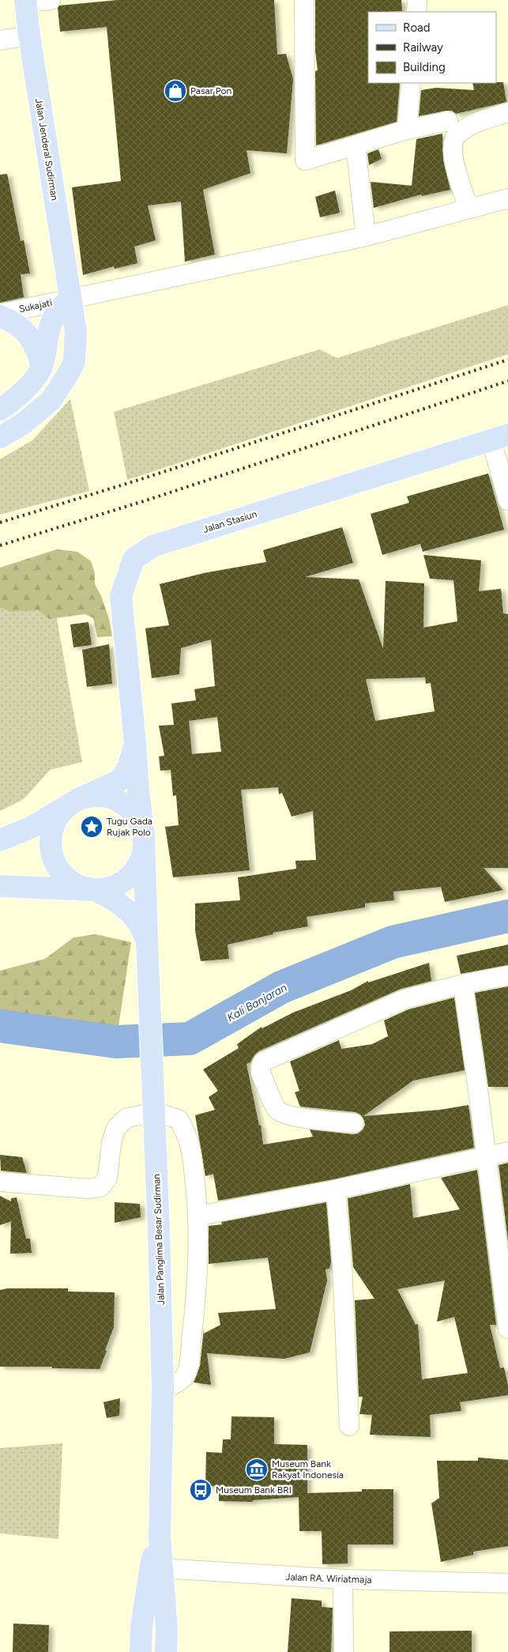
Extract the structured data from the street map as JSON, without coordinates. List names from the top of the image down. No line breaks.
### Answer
{"streets":{"main road":["Jalan Jenderal Sudirman","Jalan Stasiun","Jalan Panglima Besar Sudirman"],"street":["Sukajati","Jalan RA. Wiriatmaja"]},"crossings":[["Jalan Jenderal Sudirman","Sukajati"],["Jalan Panglima Besar Sudirman","Jalan RA. Wiriatmaja"]],"water":["Kali Banjaran"],"places":{"shop":["Pasar Pon"],"place":["Tugu Gada Rujak Polo"],"museum":["Museum Bank Rakyat Indonesia"],"bus stop":["Museum Bank BRI"]},"legend":["Road","Railway","Building"]}
